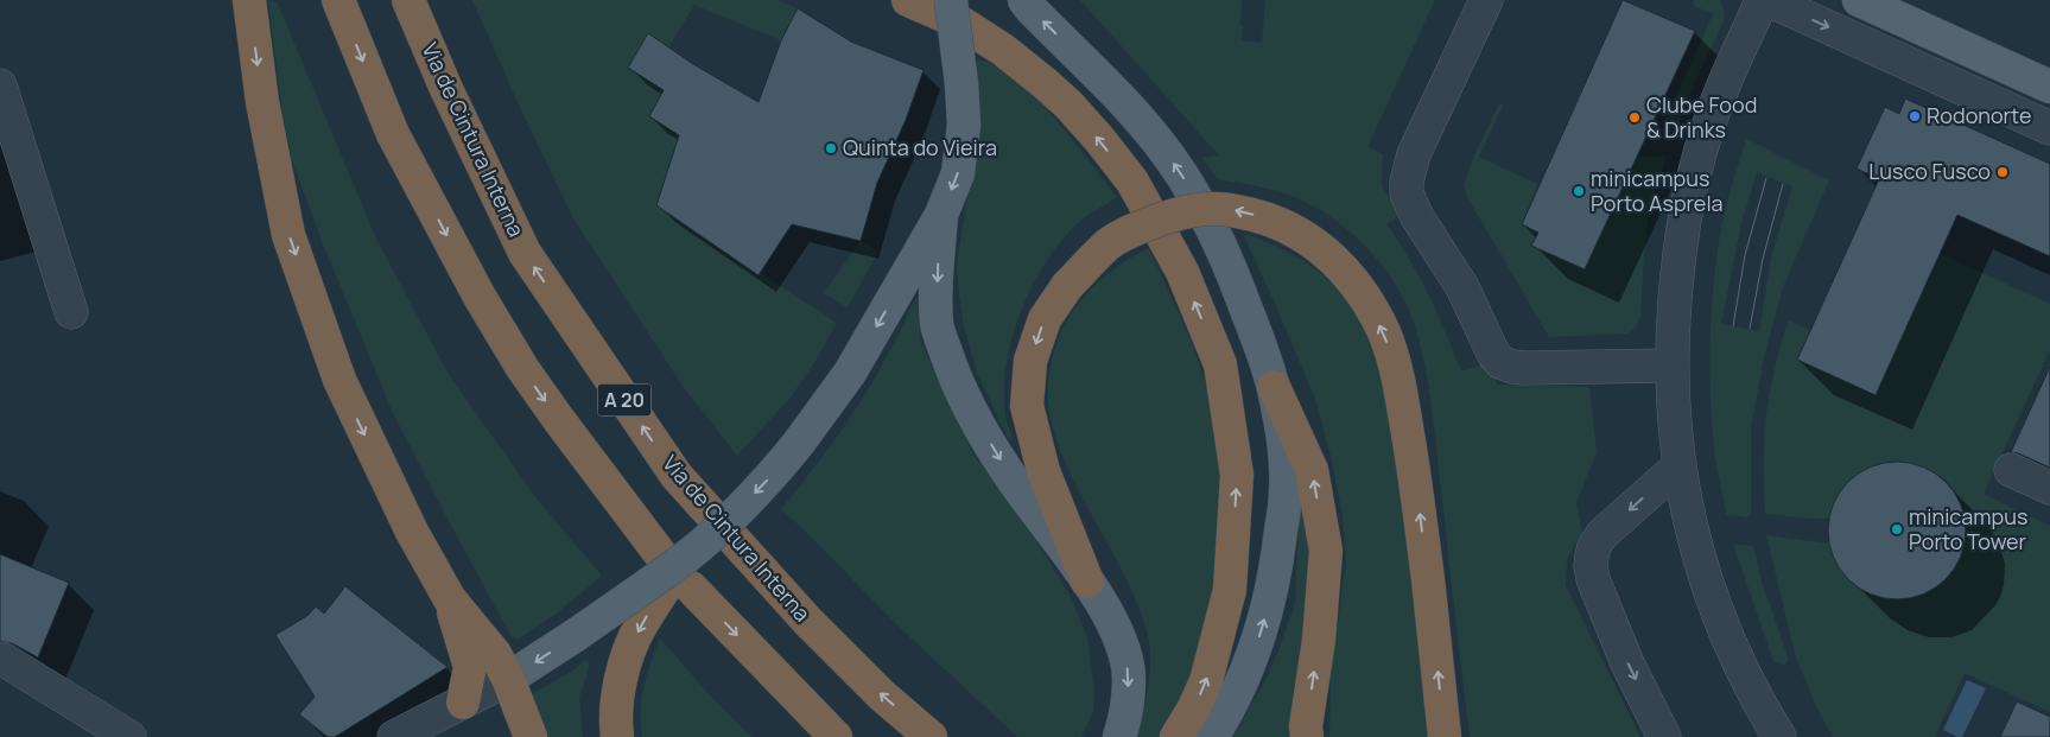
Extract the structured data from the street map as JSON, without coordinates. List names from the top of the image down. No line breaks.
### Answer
{"streets":{"highway":["Via de Cintura Interna","A 20"]},"places":["Rodonorte","Clube Food & Drinks","Quinta do Vieira","Lusco Fusco","minicampus Porto Asprela","minicampus Porto Tower"]}
